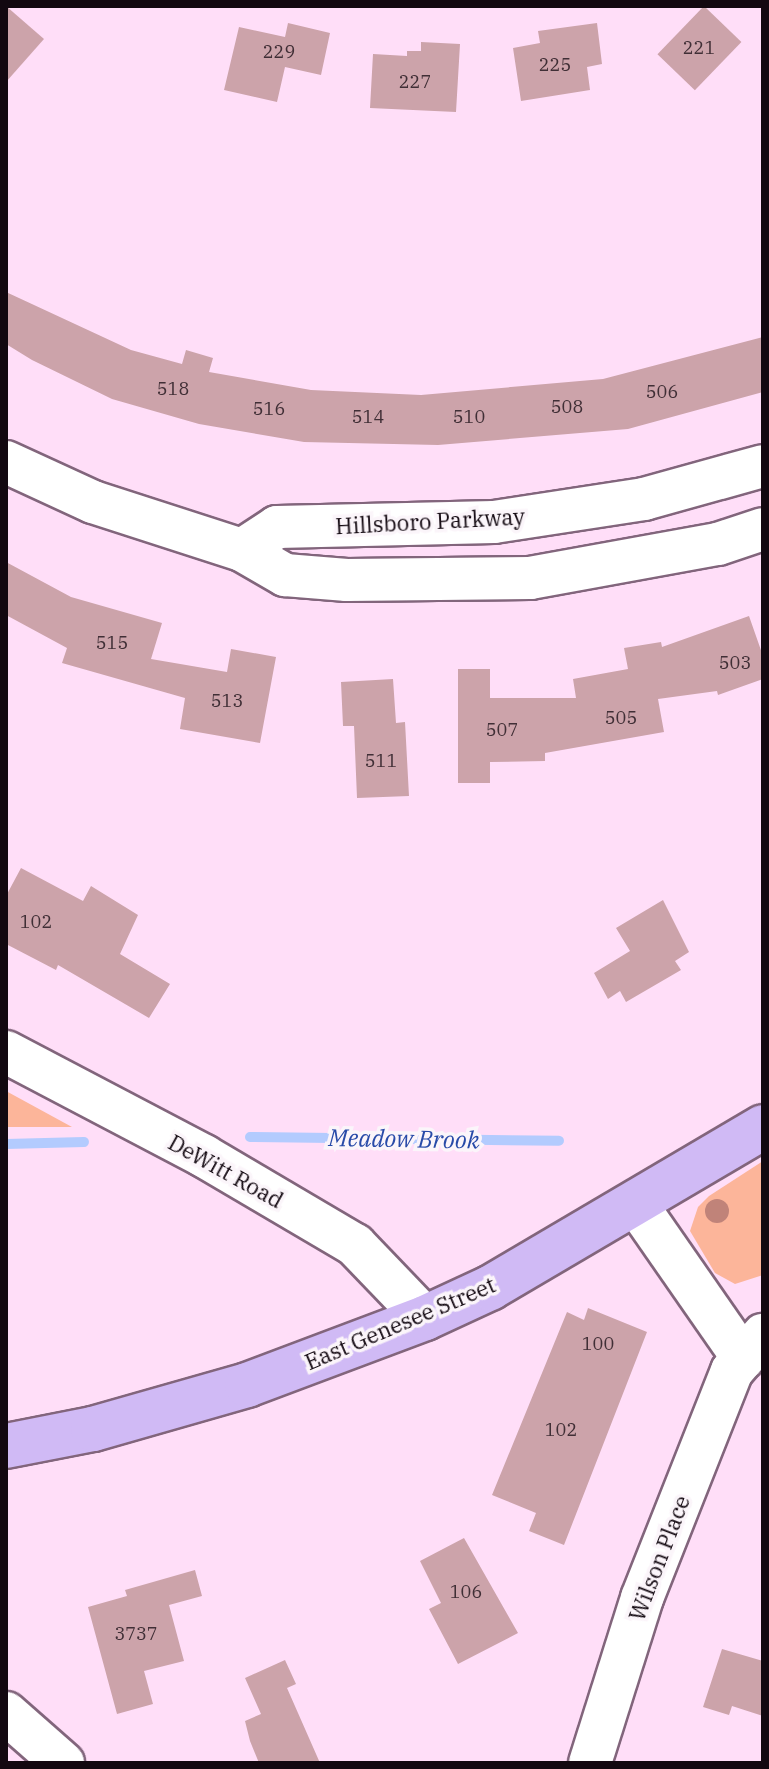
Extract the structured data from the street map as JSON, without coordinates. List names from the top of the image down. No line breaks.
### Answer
{"streets":{"main road":["East Genesee Street"],"street":["Hillsboro Parkway","DeWitt Road","Wilson Place"]},"crossings":[["DeWitt Road","East Genesee Street"]],"water":["Meadow Brook"],"house_numbers":["221","229","225","227","518","506","508","516","514","510","515","503","513","505","507","511","102","100","102","106","3737"]}
